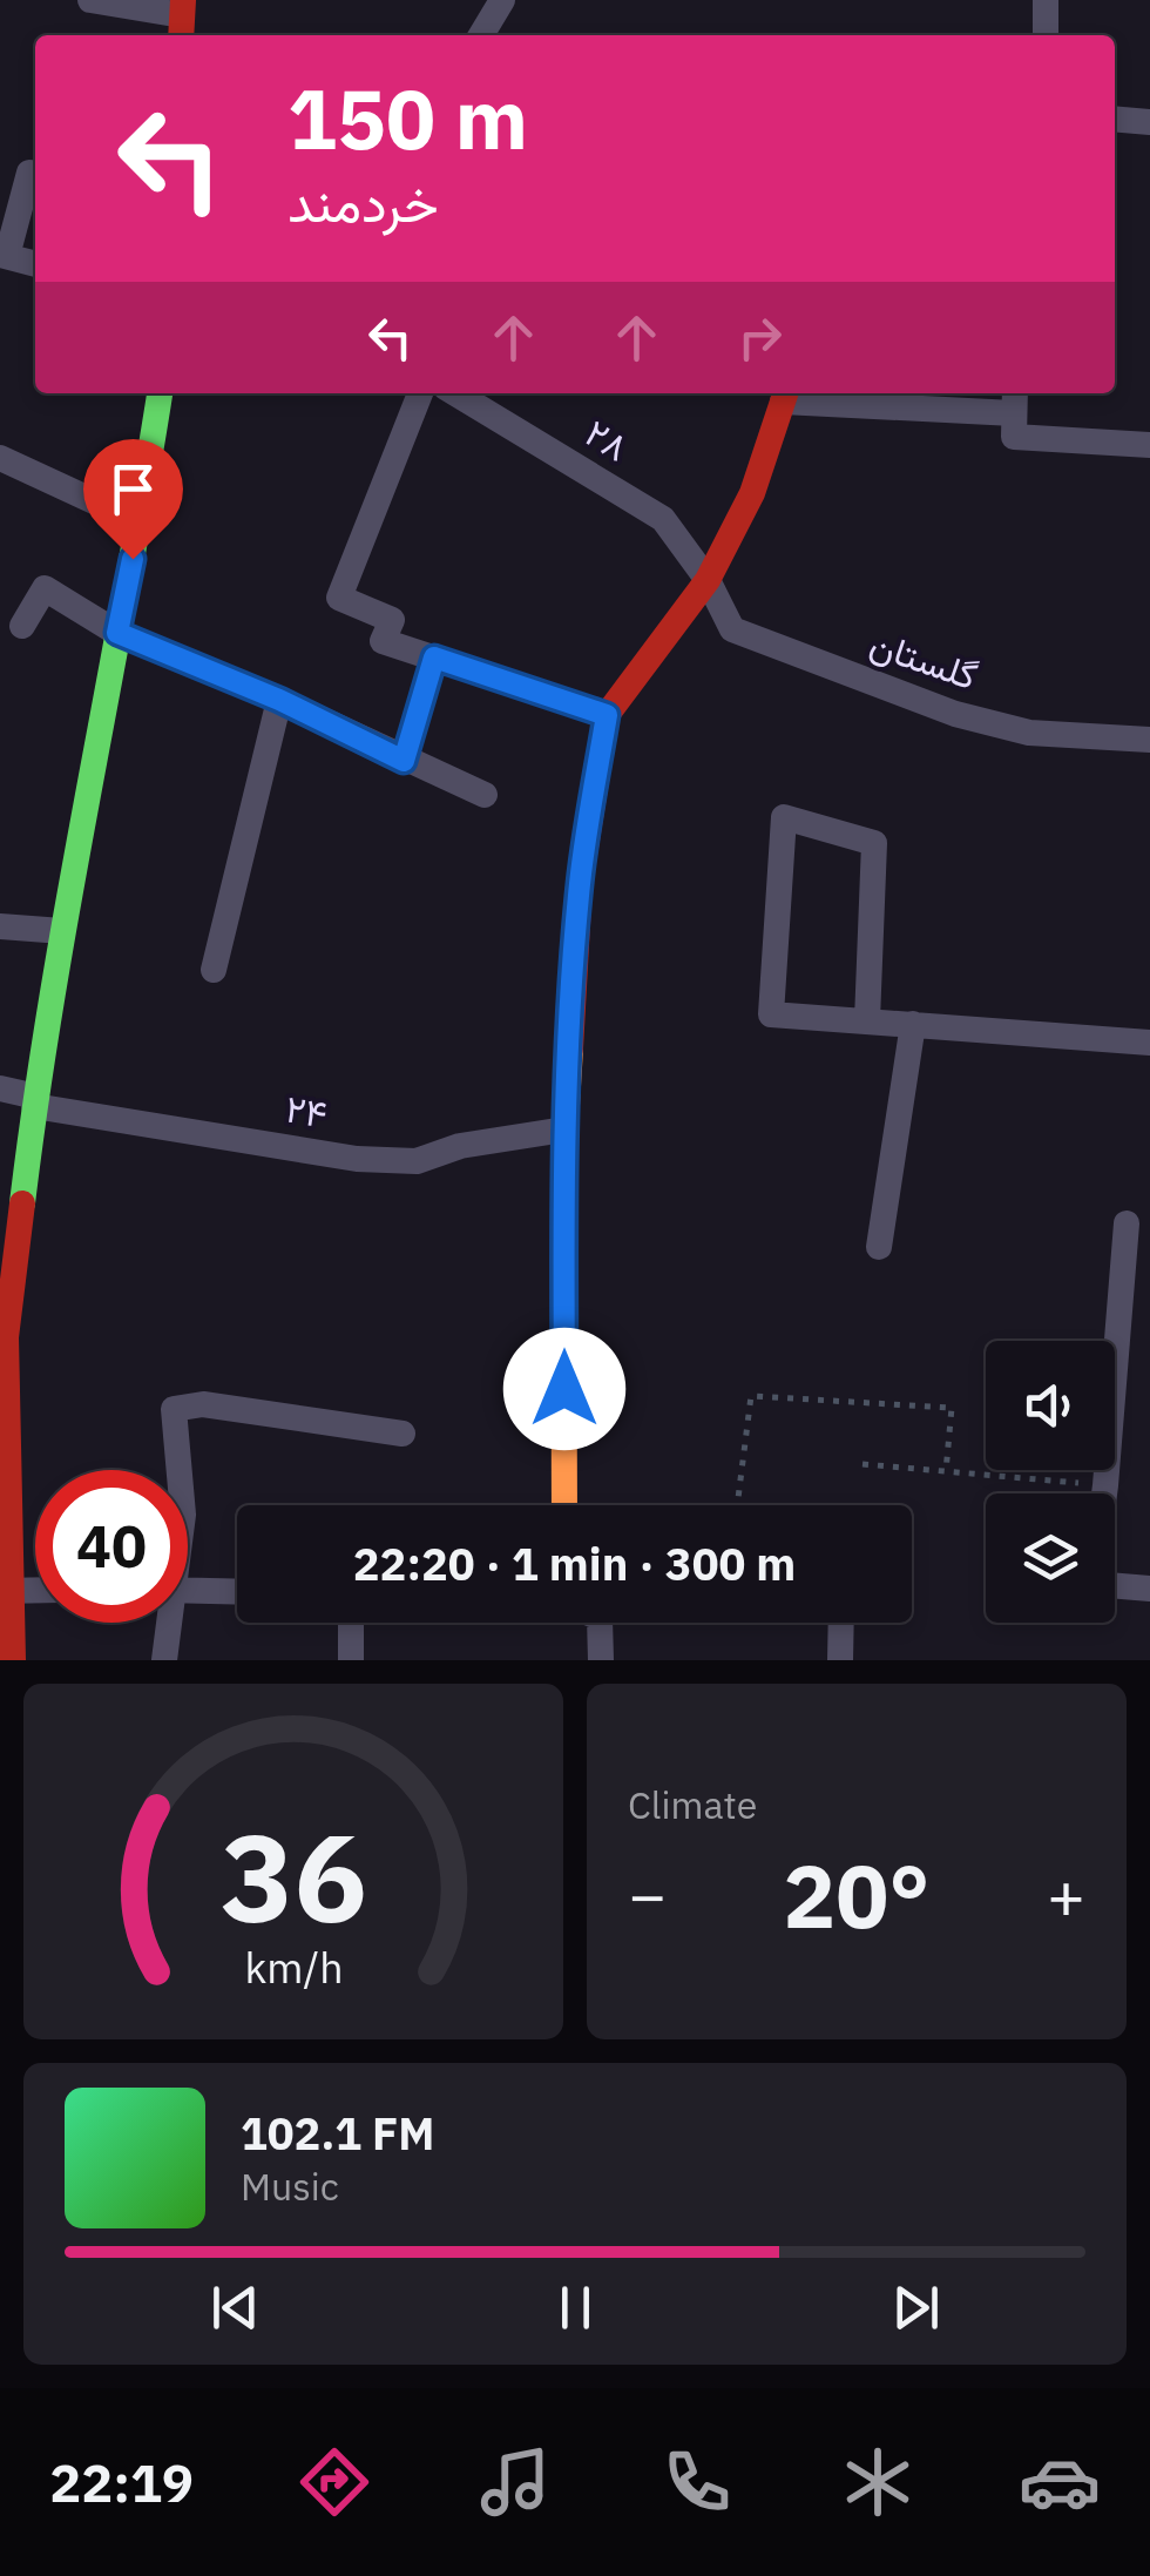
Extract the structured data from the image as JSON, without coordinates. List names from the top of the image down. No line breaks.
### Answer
{"streets":{"street":["۲۸","گلستان","۲۴"]},"crossings":[["۲۸","گلستان"]],"page":{"turn":["150 m","خردمند"],"limit":"40","trip":"22:20 · 1 min · 300 m","tile":"Climate","heat":["−","20°","+"],"song":["102.1 FM","Music"],"tabs":"22:19","gauge":["36","km/h"]}}
